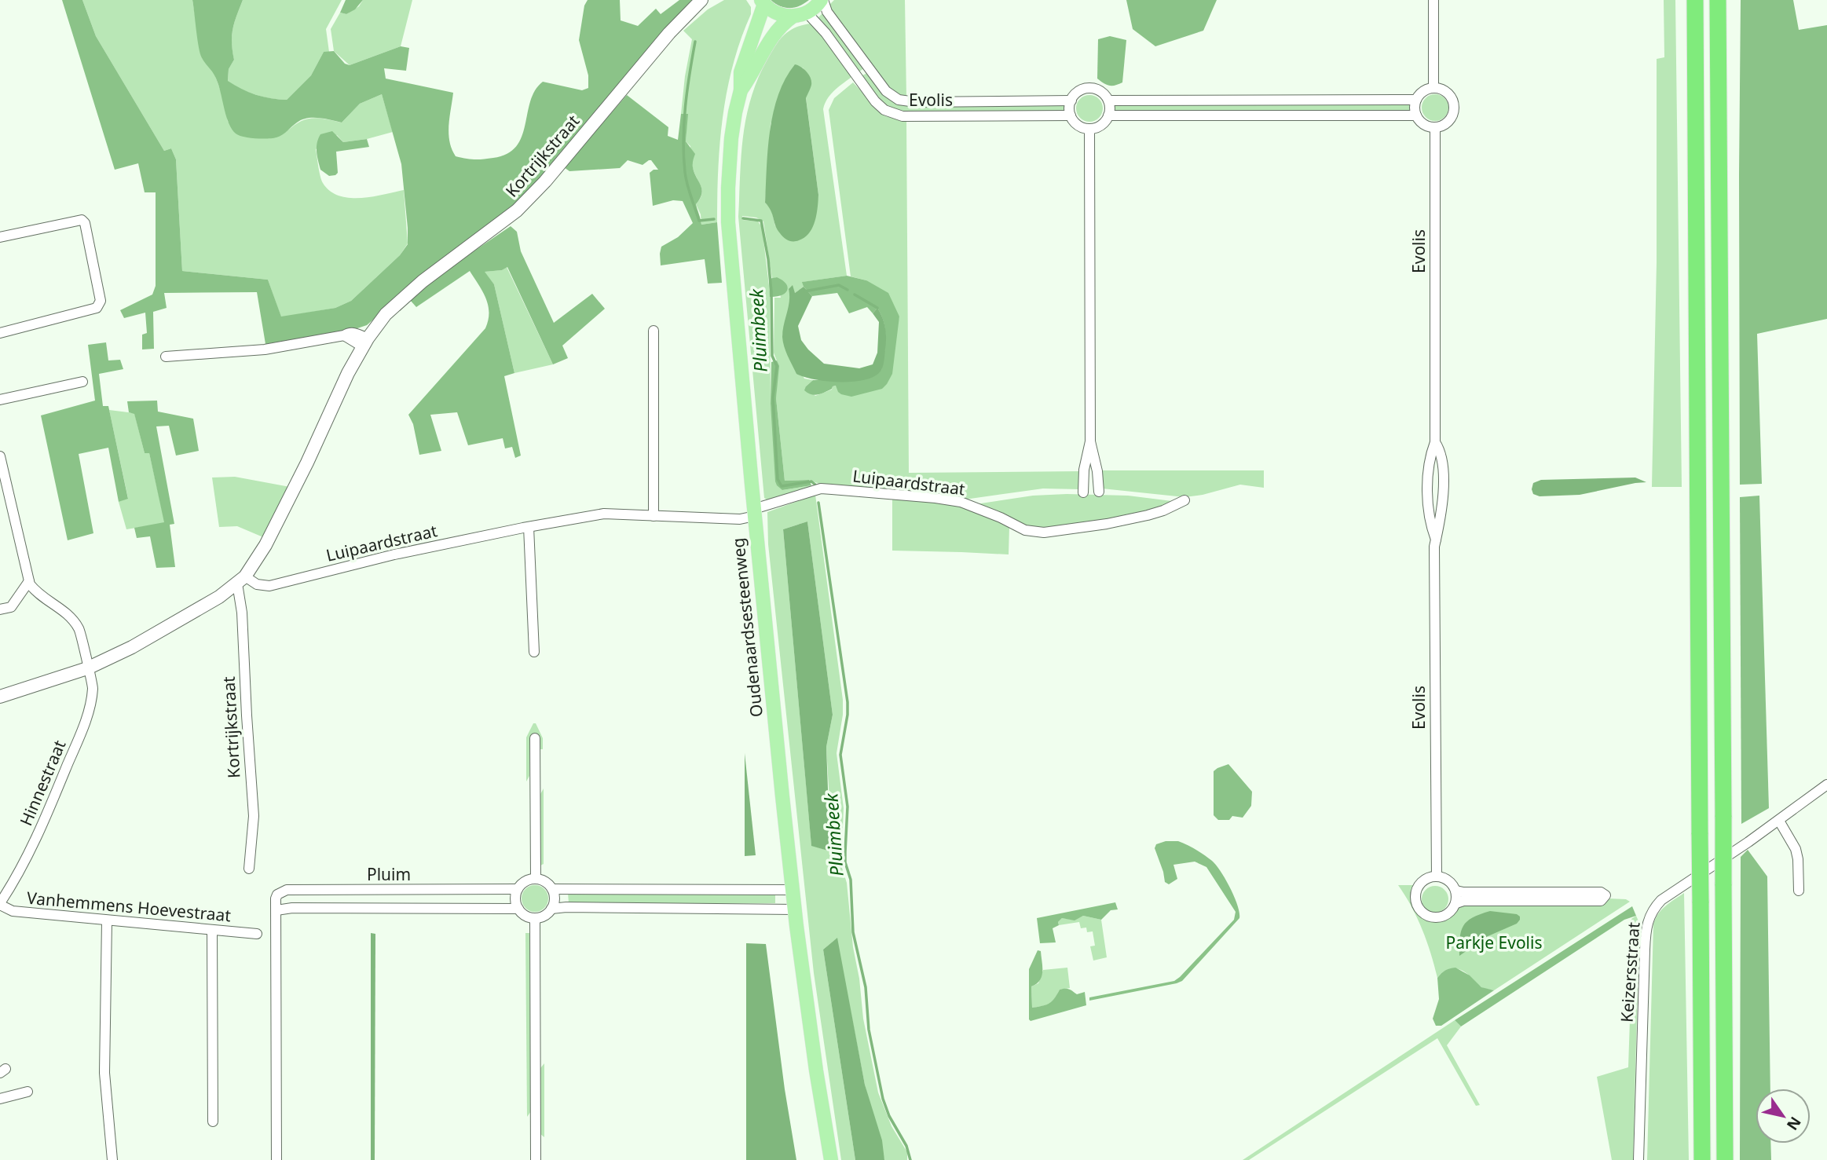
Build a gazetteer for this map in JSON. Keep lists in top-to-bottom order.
{
  "streets": {
    "main road": ["Kortrijkstraat", "Oudenaardsesteenweg"],
    "street": [
      "Evolis",
      "Luipaardstraat",
      "Hinnestraat",
      "Pluim",
      "Vanhemmens Hoevestraat",
      "Keizersstraat"
    ]
  },
  "crossings": [
    ["Kortrijkstraat", "Luipaardstraat"],
    ["Kortrijkstraat", "Hinnestraat"],
    ["Luipaardstraat", "Oudenaardsesteenweg"],
    ["Hinnestraat", "Vanhemmens Hoevestraat"]
  ],
  "water": ["Pluimbeek"],
  "parks": ["Parkje Evolis"],
  "north": "bottom right"
}
